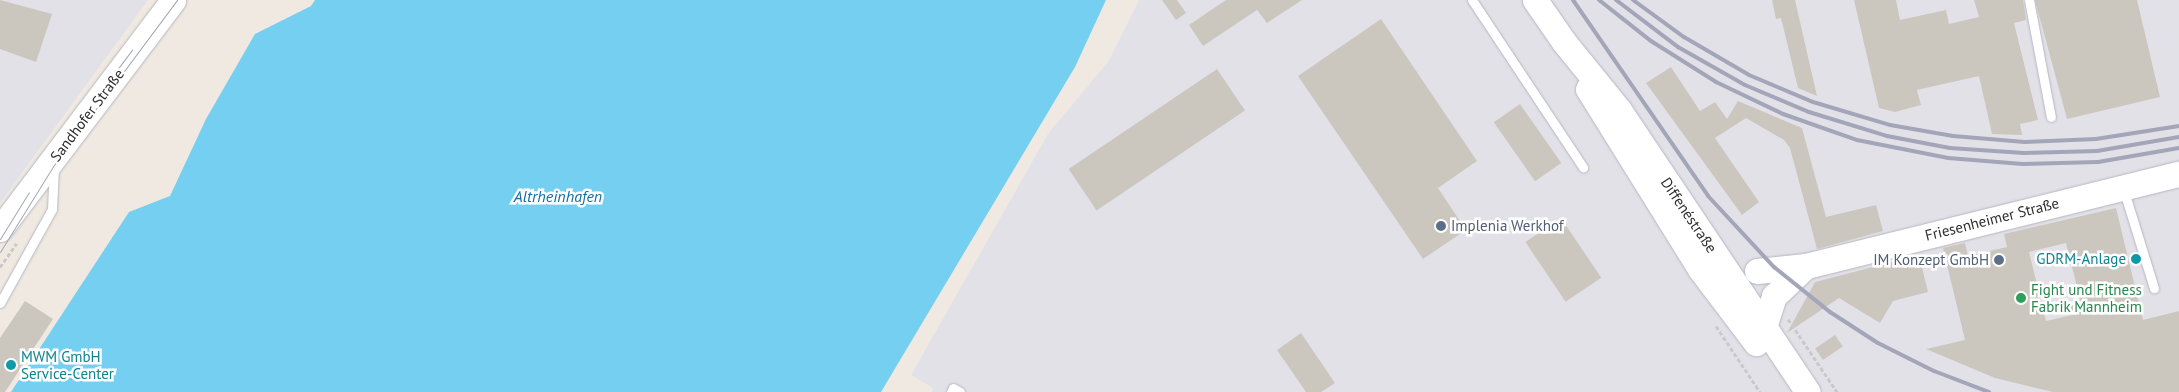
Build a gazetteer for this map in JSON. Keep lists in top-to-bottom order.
{
  "streets": {
    "main road": ["Sandhofer Straße", "Diffenéstraße", "Friesenheimer Straße"]
  },
  "water": ["Altrheinhafen"],
  "places": [
    "Implenia Werkhof",
    "GDRM-Anlage",
    "IM Konzept GmbH",
    "Fight und Fitness Fabrik Mannheim",
    "MWM GmbH Service-Center"
  ]
}
